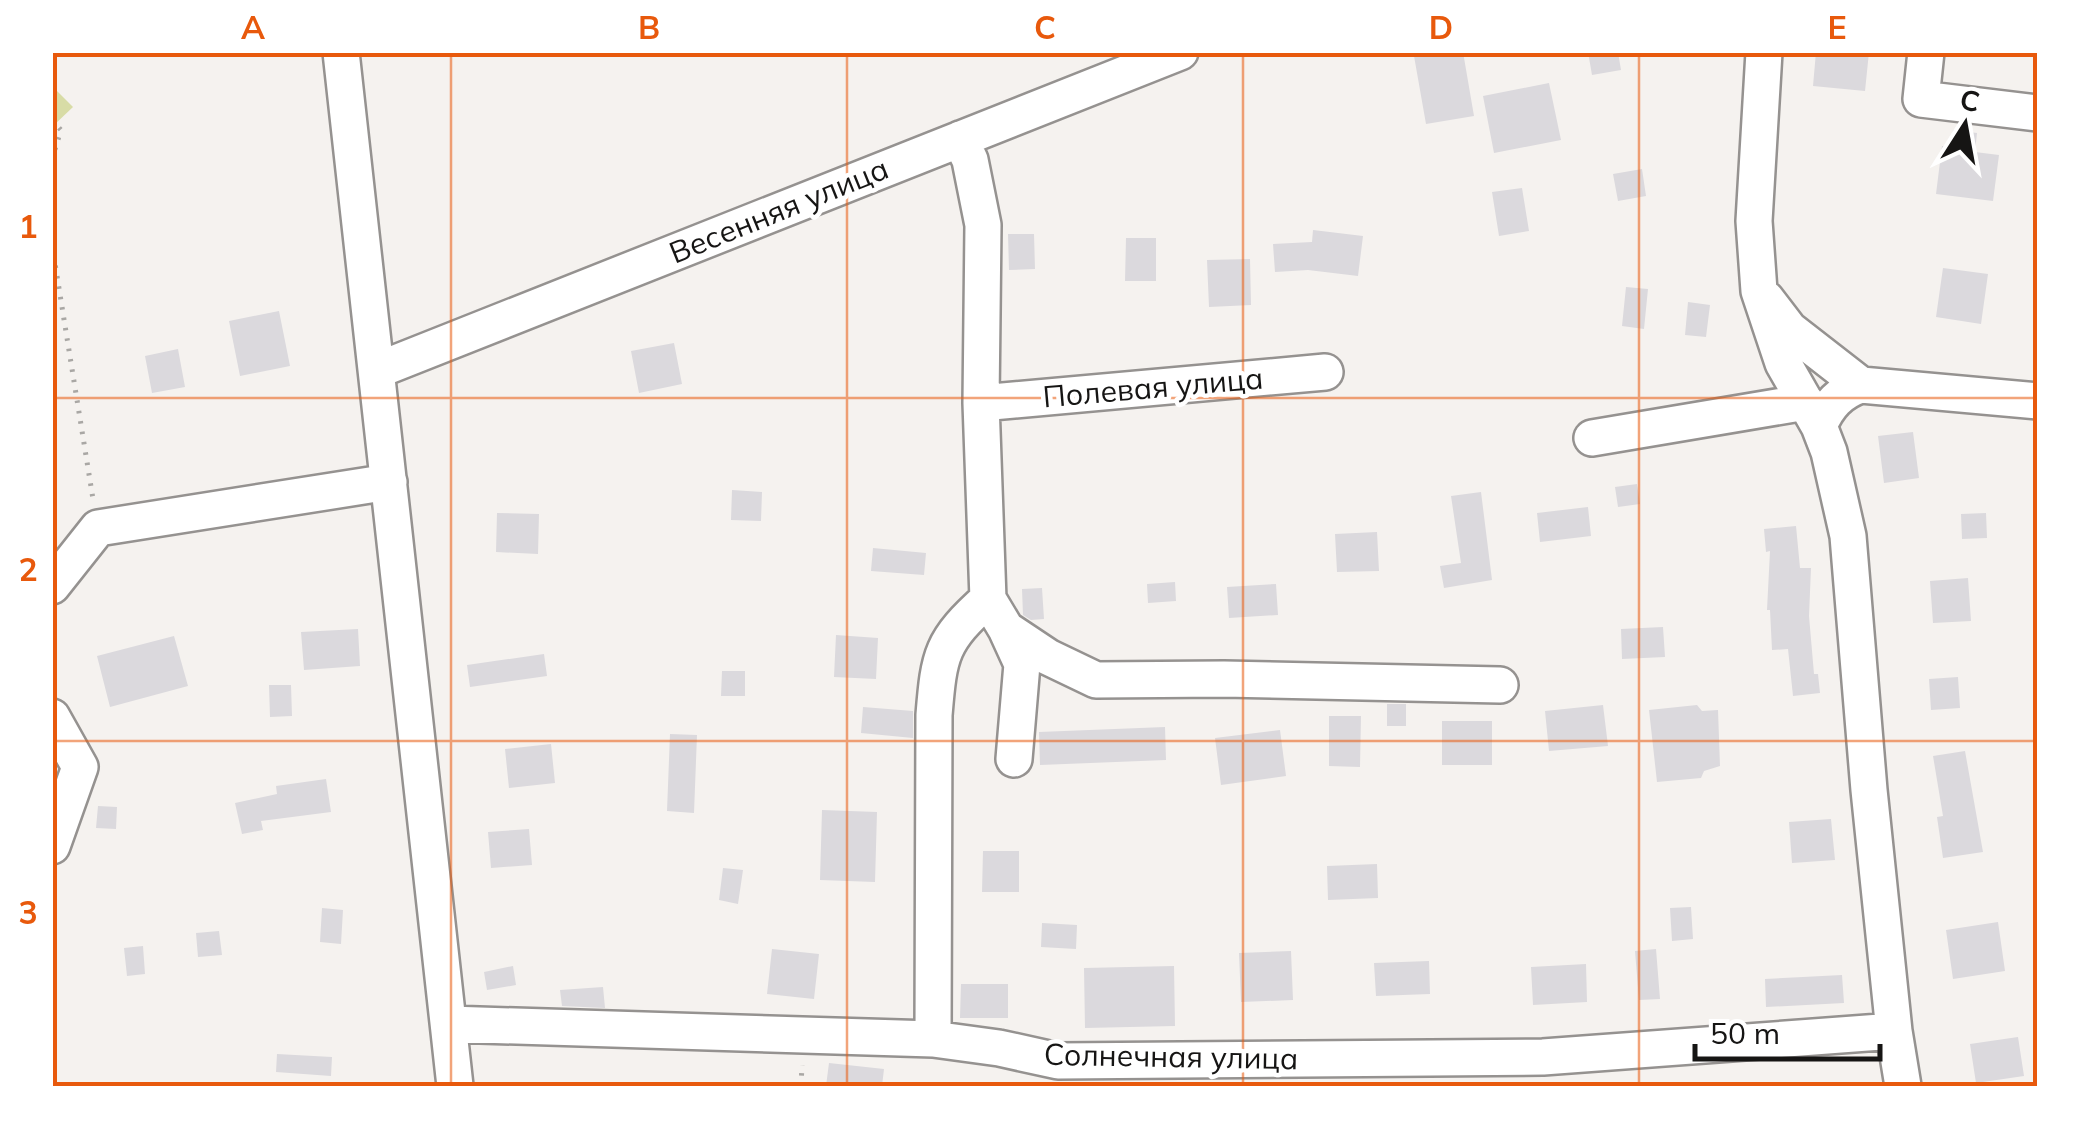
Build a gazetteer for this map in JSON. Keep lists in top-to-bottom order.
{
  "streets": {
    "street": ["Весенняя улица", "Полевая улица", "Солнечная улица"]
  },
  "scale_bar": "50 m",
  "north": "top",
  "grid": {
    "columns": [
      "A",
      "B",
      "C",
      "D",
      "E"
    ],
    "rows": ["1", "2", "3"]
  }
}
